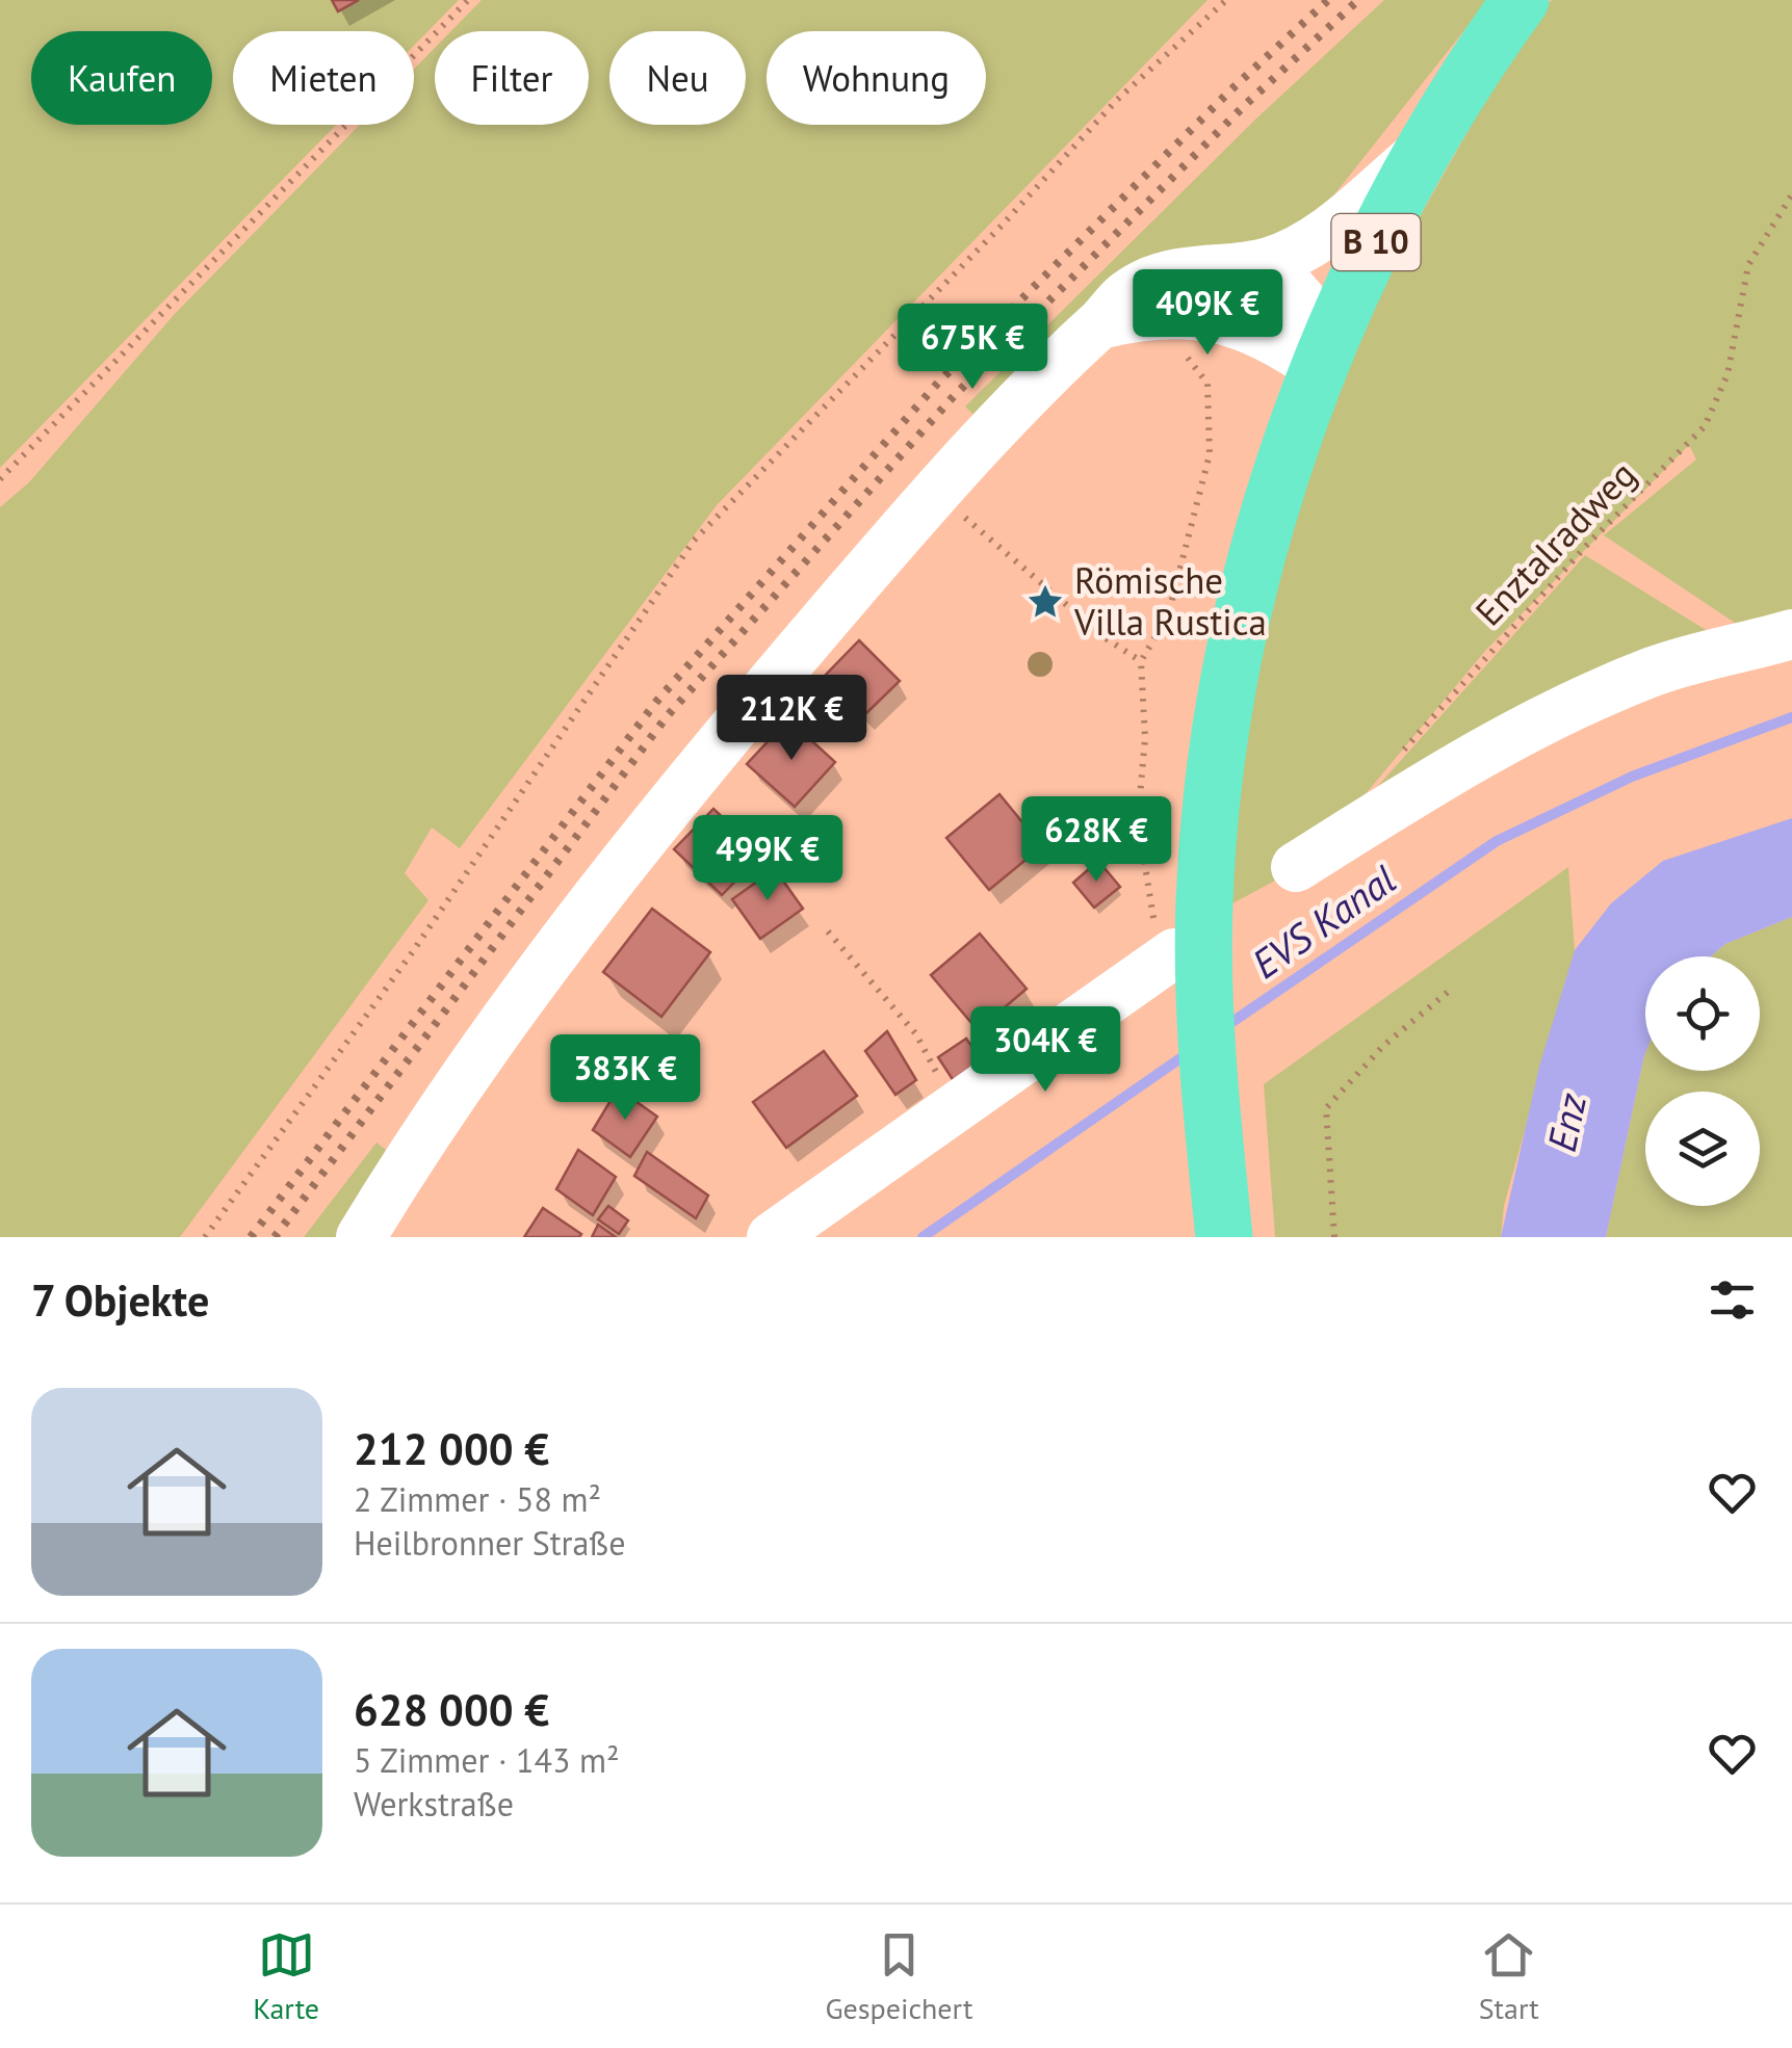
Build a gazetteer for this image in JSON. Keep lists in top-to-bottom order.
{
  "streets": {
    "main road": ["B 10"],
    "path": ["Enztalradweg"]
  },
  "water": ["EVS Kanal", "Enz"],
  "places": {
    "place": ["Römische Villa Rustica"]
  },
  "page": {
    "chip": [
      "Kaufen",
      "Mieten",
      "Filter",
      "Neu",
      "Wohnung"
    ],
    "price": [
      "409K €",
      "675K €",
      "212K €",
      "628K €",
      "499K €",
      "304K €",
      "383K €"
    ],
    "heading": "7 Objekte",
    "list": [
      {
        "name": "212 000 €",
        "note": "2 Zimmer · 58 m² · Heilbronner Straße"
      },
      {
        "name": "628 000 €",
        "note": "5 Zimmer · 143 m² · Werkstraße"
      }
    ],
    "tabs": ["Karte", "Gespeichert", "Start"]
  }
}
